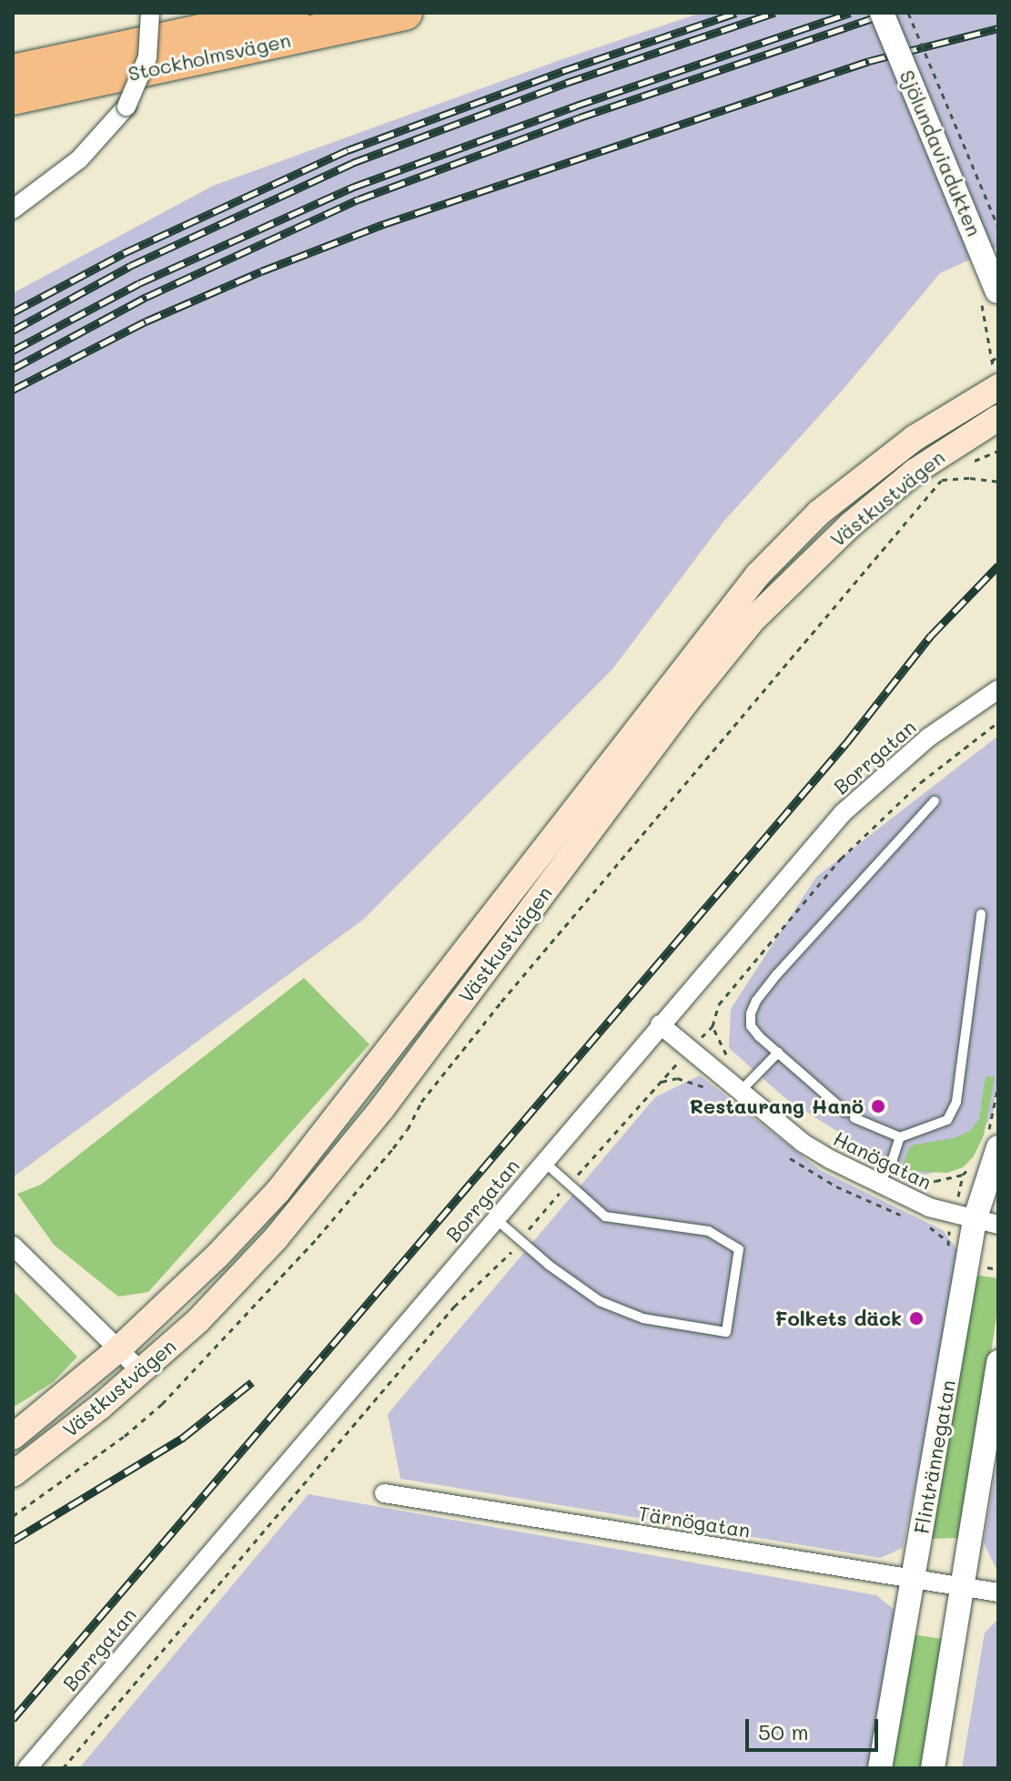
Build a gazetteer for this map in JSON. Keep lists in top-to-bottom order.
{
  "streets": {
    "highway": ["Stockholmsvägen"],
    "main road": ["Västkustvägen"],
    "street": [
      "Sjölundaviadukten",
      "Borrgatan",
      "Hanögatan",
      "Flintrännegatan",
      "Tärnögatan"
    ]
  },
  "crossings": [
    ["Borrgatan", "Hanögatan"],
    ["Hanögatan", "Flintrännegatan"],
    ["Flintrännegatan", "Tärnögatan"]
  ],
  "places": ["Restaurang Hanö", "Folkets däck"],
  "scale_bar": "50 m"
}
